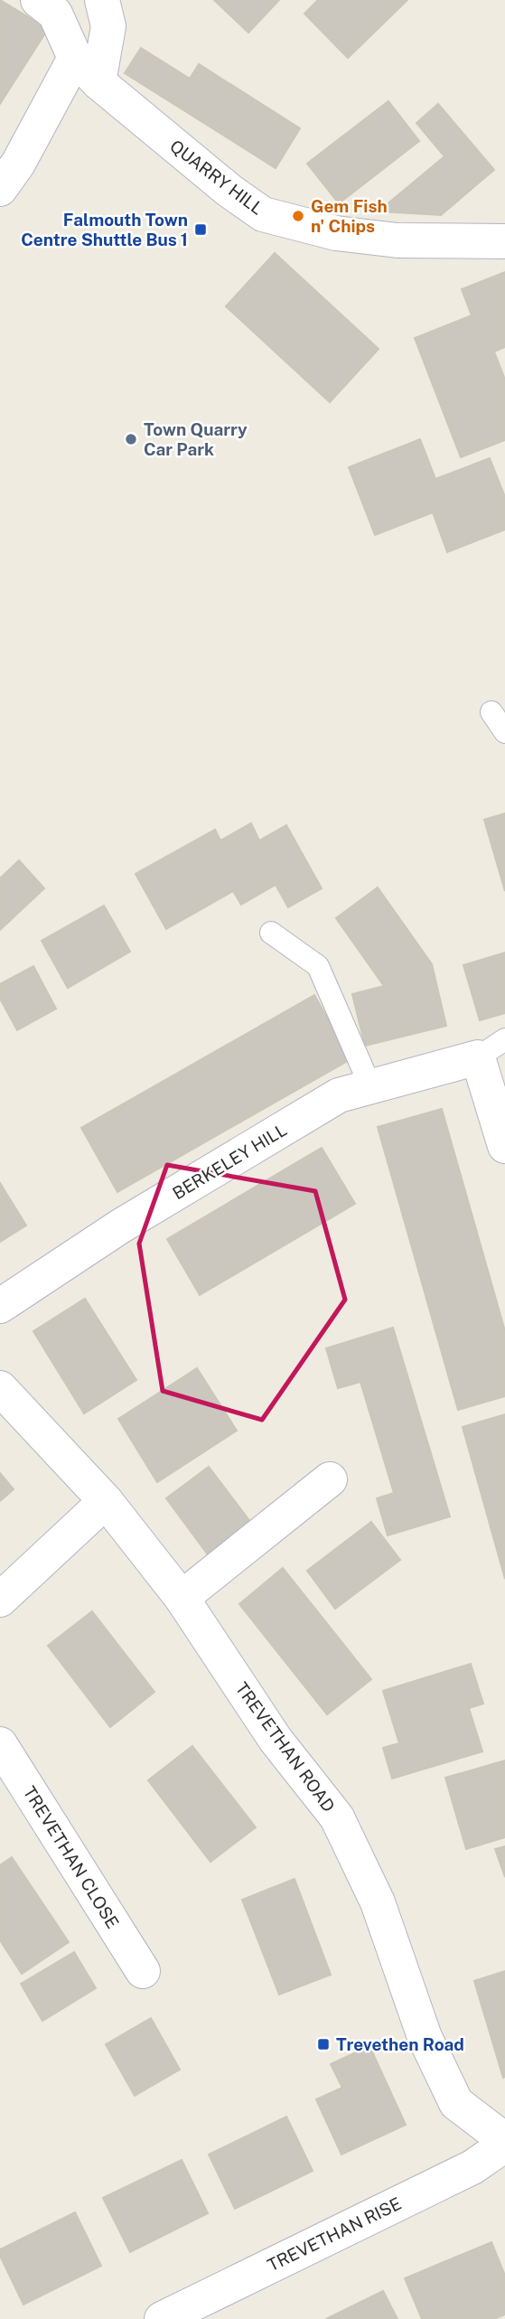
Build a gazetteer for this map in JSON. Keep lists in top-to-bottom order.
{
  "streets": {
    "street": [
      "QUARRY HILL",
      "BERKELEY HILL",
      "TREVETHAN ROAD",
      "TREVETHAN CLOSE",
      "TREVETHAN RISE"
    ]
  },
  "crossings": [
    ["TREVETHAN ROAD", "TREVETHAN RISE"]
  ],
  "places": {
    "other": ["Gem Fish n' Chips", "Town Quarry Car Park"],
    "transit": ["Falmouth Town Centre Shuttle Bus 1", "Trevethen Road"]
  }
}
